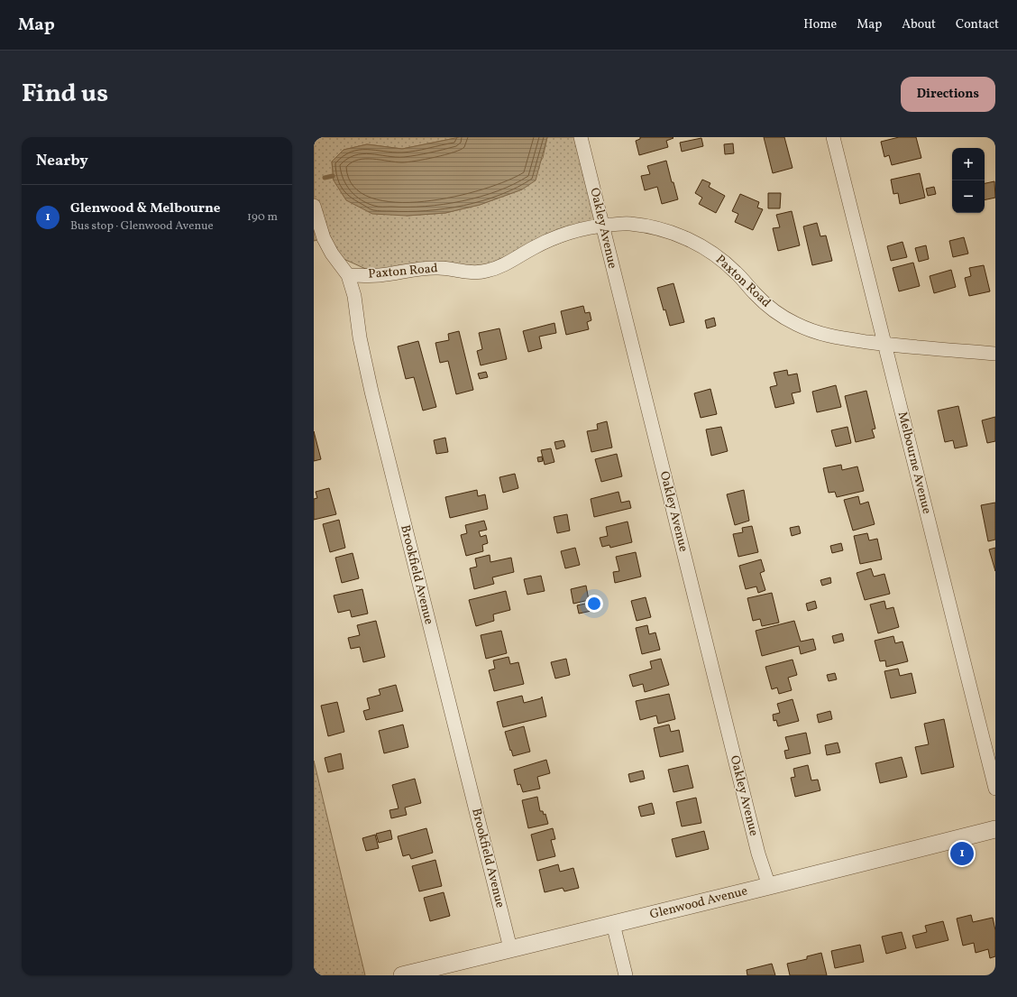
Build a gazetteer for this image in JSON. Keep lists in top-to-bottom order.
{
  "streets": {
    "street": [
      "Oakley Avenue",
      "Paxton Road",
      "Melbourne Avenue",
      "Brookfield Avenue",
      "Glenwood Avenue"
    ]
  },
  "crossings": [
    ["Oakley Avenue", "Paxton Road"],
    ["Oakley Avenue", "Glenwood Avenue"],
    ["Paxton Road", "Melbourne Avenue"],
    ["Paxton Road", "Brookfield Avenue"],
    ["Brookfield Avenue", "Glenwood Avenue"]
  ],
  "page": {
    "header": "Map",
    "nav": [
      "Home",
      "Map",
      "About",
      "Contact"
    ],
    "title": "Find us",
    "buttons": "Directions",
    "heading": "Nearby",
    "map_buttons": ["+", "−"],
    "list": [
      {
        "mark": "1",
        "name": "Glenwood & Melbourne",
        "note": "Bus stop · Glenwood Avenue",
        "value": "190 m"
      }
    ],
    "pins": "1"
  }
}
